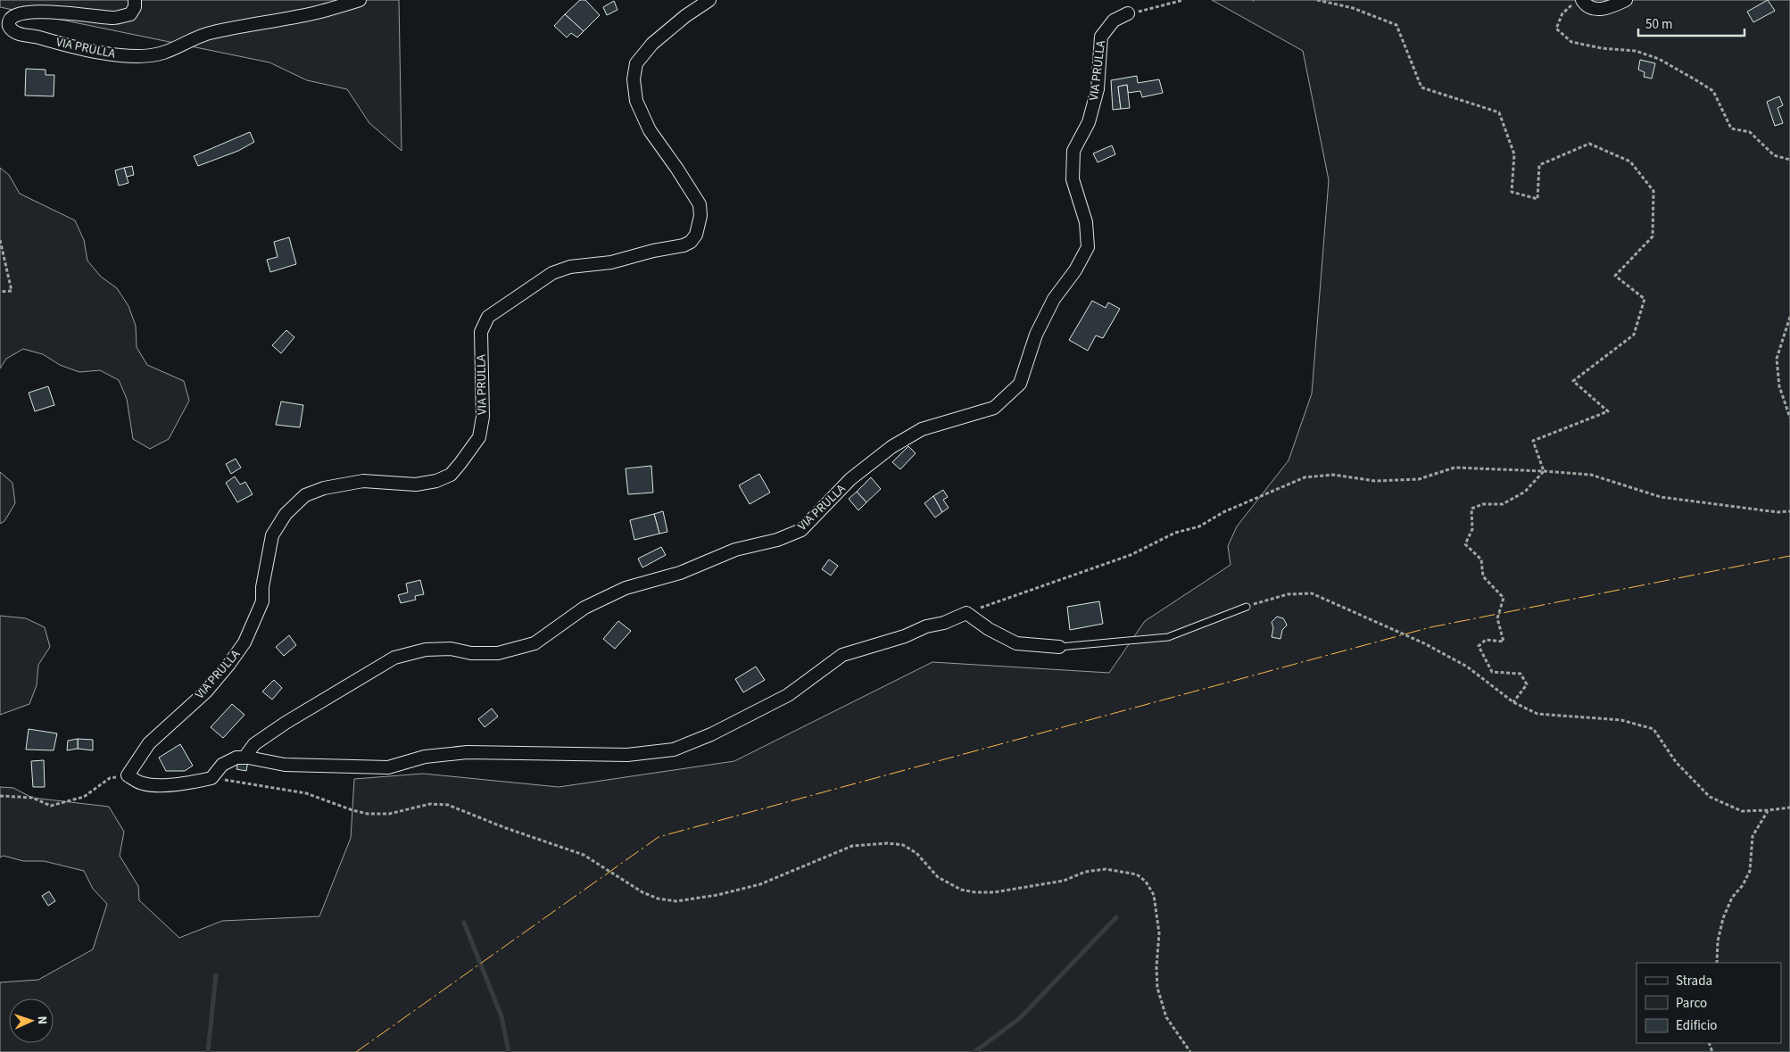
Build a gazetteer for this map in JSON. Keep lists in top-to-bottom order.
{
  "streets": {
    "street": ["VIA PRULLA"]
  },
  "legend": ["Strada", "Parco", "Edificio"],
  "scale_bar": "50 m",
  "north": "right"
}
